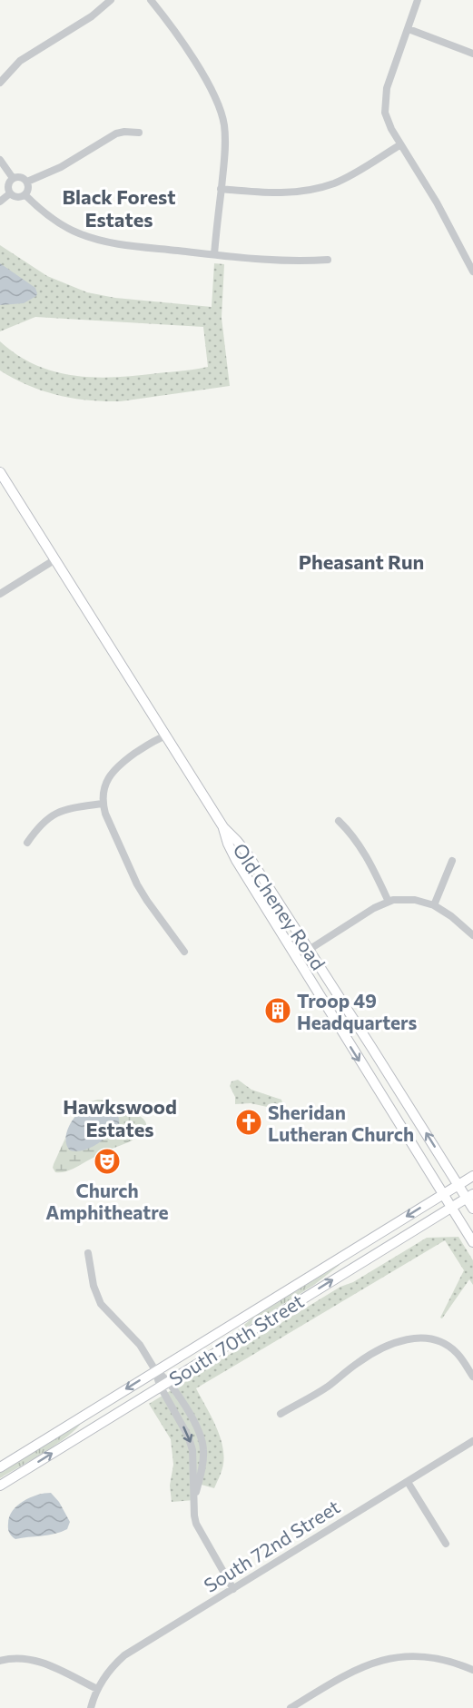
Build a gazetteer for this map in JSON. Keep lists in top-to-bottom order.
{
  "streets": {
    "main road": ["Old Cheney Road", "South 70th Street"],
    "street": ["South 72nd Street"]
  },
  "crossings": [
    ["Old Cheney Road", "South 70th Street"]
  ],
  "districts": ["Black Forest Estates", "Pheasant Run", "Hawkswood Estates"],
  "places": {
    "building": ["Troop 49 Headquarters"],
    "church": ["Sheridan Lutheran Church"],
    "theatre": ["Church Amphitheatre"]
  }
}
